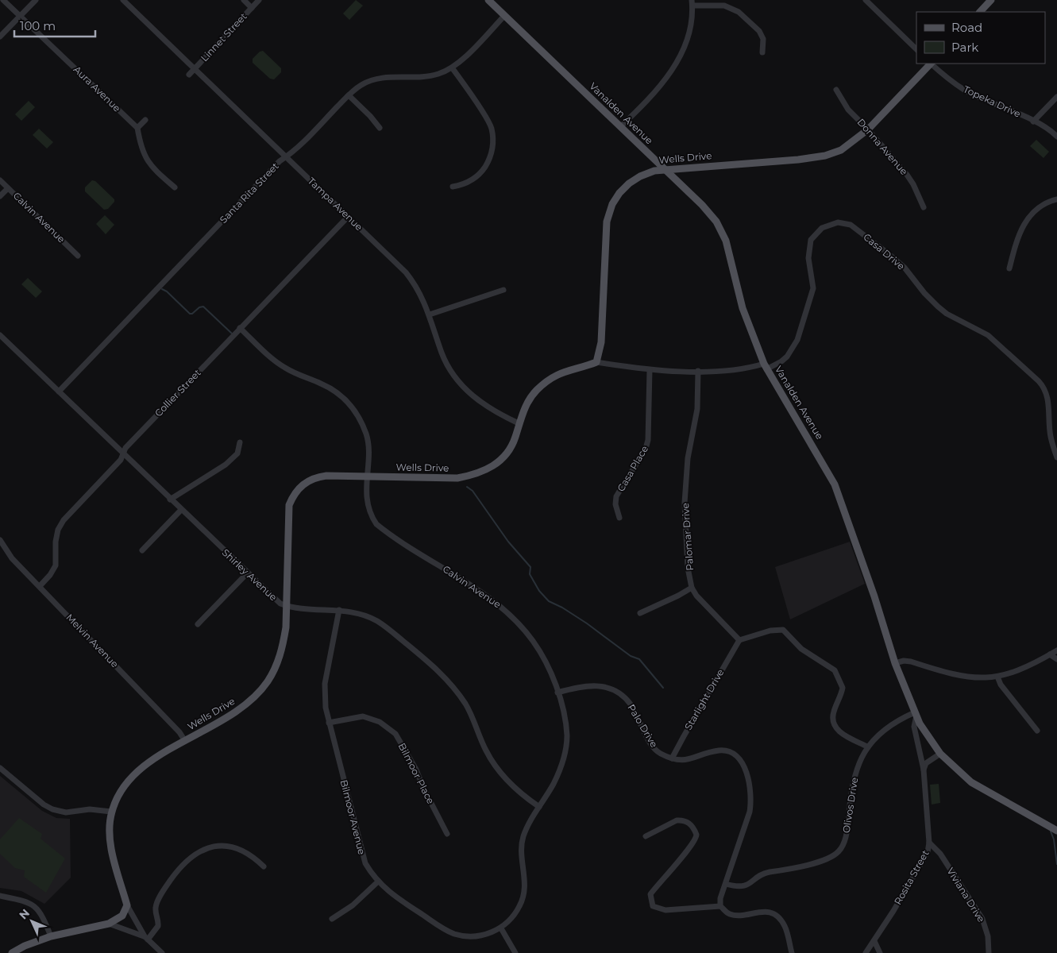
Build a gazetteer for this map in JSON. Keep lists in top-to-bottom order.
{
  "streets": {
    "main road": ["Vanalden Avenue", "Wells Drive"],
    "street": [
      "Linnet Street",
      "Aura Avenue",
      "Topeka Drive",
      "Donna Avenue",
      "Santa Rita Street",
      "Tampa Avenue",
      "Calvin Avenue",
      "Casa Drive",
      "Collier Street",
      "Casa Place",
      "Palomar Drive",
      "Shirley Avenue",
      "Melvin Avenue",
      "Starlight Drive",
      "Palo Drive",
      "Bilmoor Place",
      "Olivos Drive",
      "Bilmoor Avenue",
      "Rosita Street",
      "Viviana Drive"
    ]
  },
  "crossings": [
    ["Linnet Street", "Tampa Avenue"],
    ["Vanalden Avenue", "Wells Drive"],
    ["Vanalden Avenue", "Santa Rita Street"],
    ["Vanalden Avenue", "Casa Drive"],
    ["Vanalden Avenue", "Olivos Drive"],
    ["Vanalden Avenue", "Rosita Street"],
    ["Donna Avenue", "Wells Drive"],
    ["Wells Drive", "Tampa Avenue"],
    ["Wells Drive", "Calvin Avenue"],
    ["Wells Drive", "Casa Drive"],
    ["Wells Drive", "Shirley Avenue"],
    ["Wells Drive", "Melvin Avenue"],
    ["Santa Rita Street", "Tampa Avenue"],
    ["Santa Rita Street", "Shirley Avenue"],
    ["Tampa Avenue", "Collier Street"],
    ["Calvin Avenue", "Collier Street"],
    ["Calvin Avenue", "Shirley Avenue"],
    ["Calvin Avenue", "Palo Drive"],
    ["Calvin Avenue", "Bilmoor Avenue"],
    ["Casa Drive", "Casa Place"],
    ["Casa Drive", "Palomar Drive"],
    ["Collier Street", "Shirley Avenue"],
    ["Collier Street", "Melvin Avenue"],
    ["Palomar Drive", "Starlight Drive"],
    ["Shirley Avenue", "Bilmoor Avenue"],
    ["Starlight Drive", "Palo Drive"],
    ["Palo Drive", "Olivos Drive"],
    ["Bilmoor Place", "Bilmoor Avenue"],
    ["Olivos Drive", "Rosita Street"],
    ["Rosita Street", "Viviana Drive"]
  ],
  "legend": ["Road", "Park"],
  "scale_bar": "100 m",
  "north": "top left"
}
